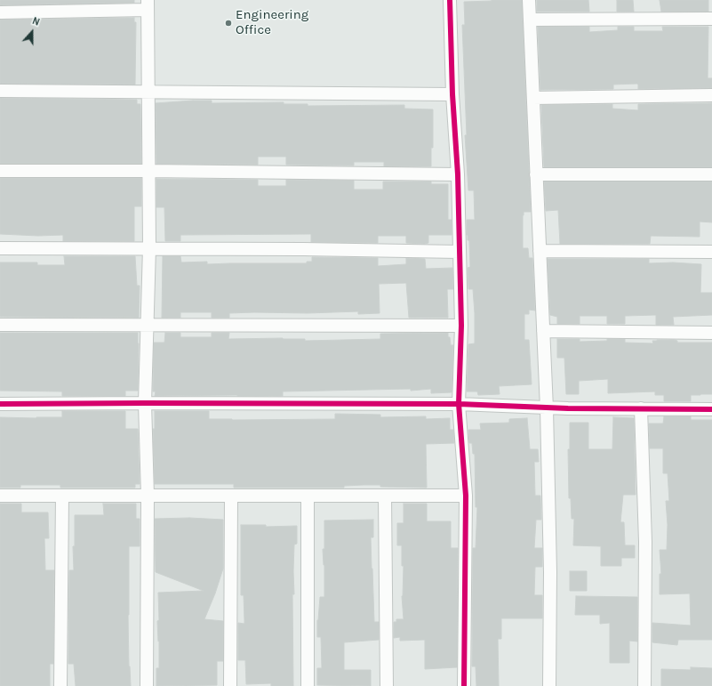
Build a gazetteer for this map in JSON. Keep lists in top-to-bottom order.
{
  "places": ["Engineering Office"],
  "north": "top"
}
